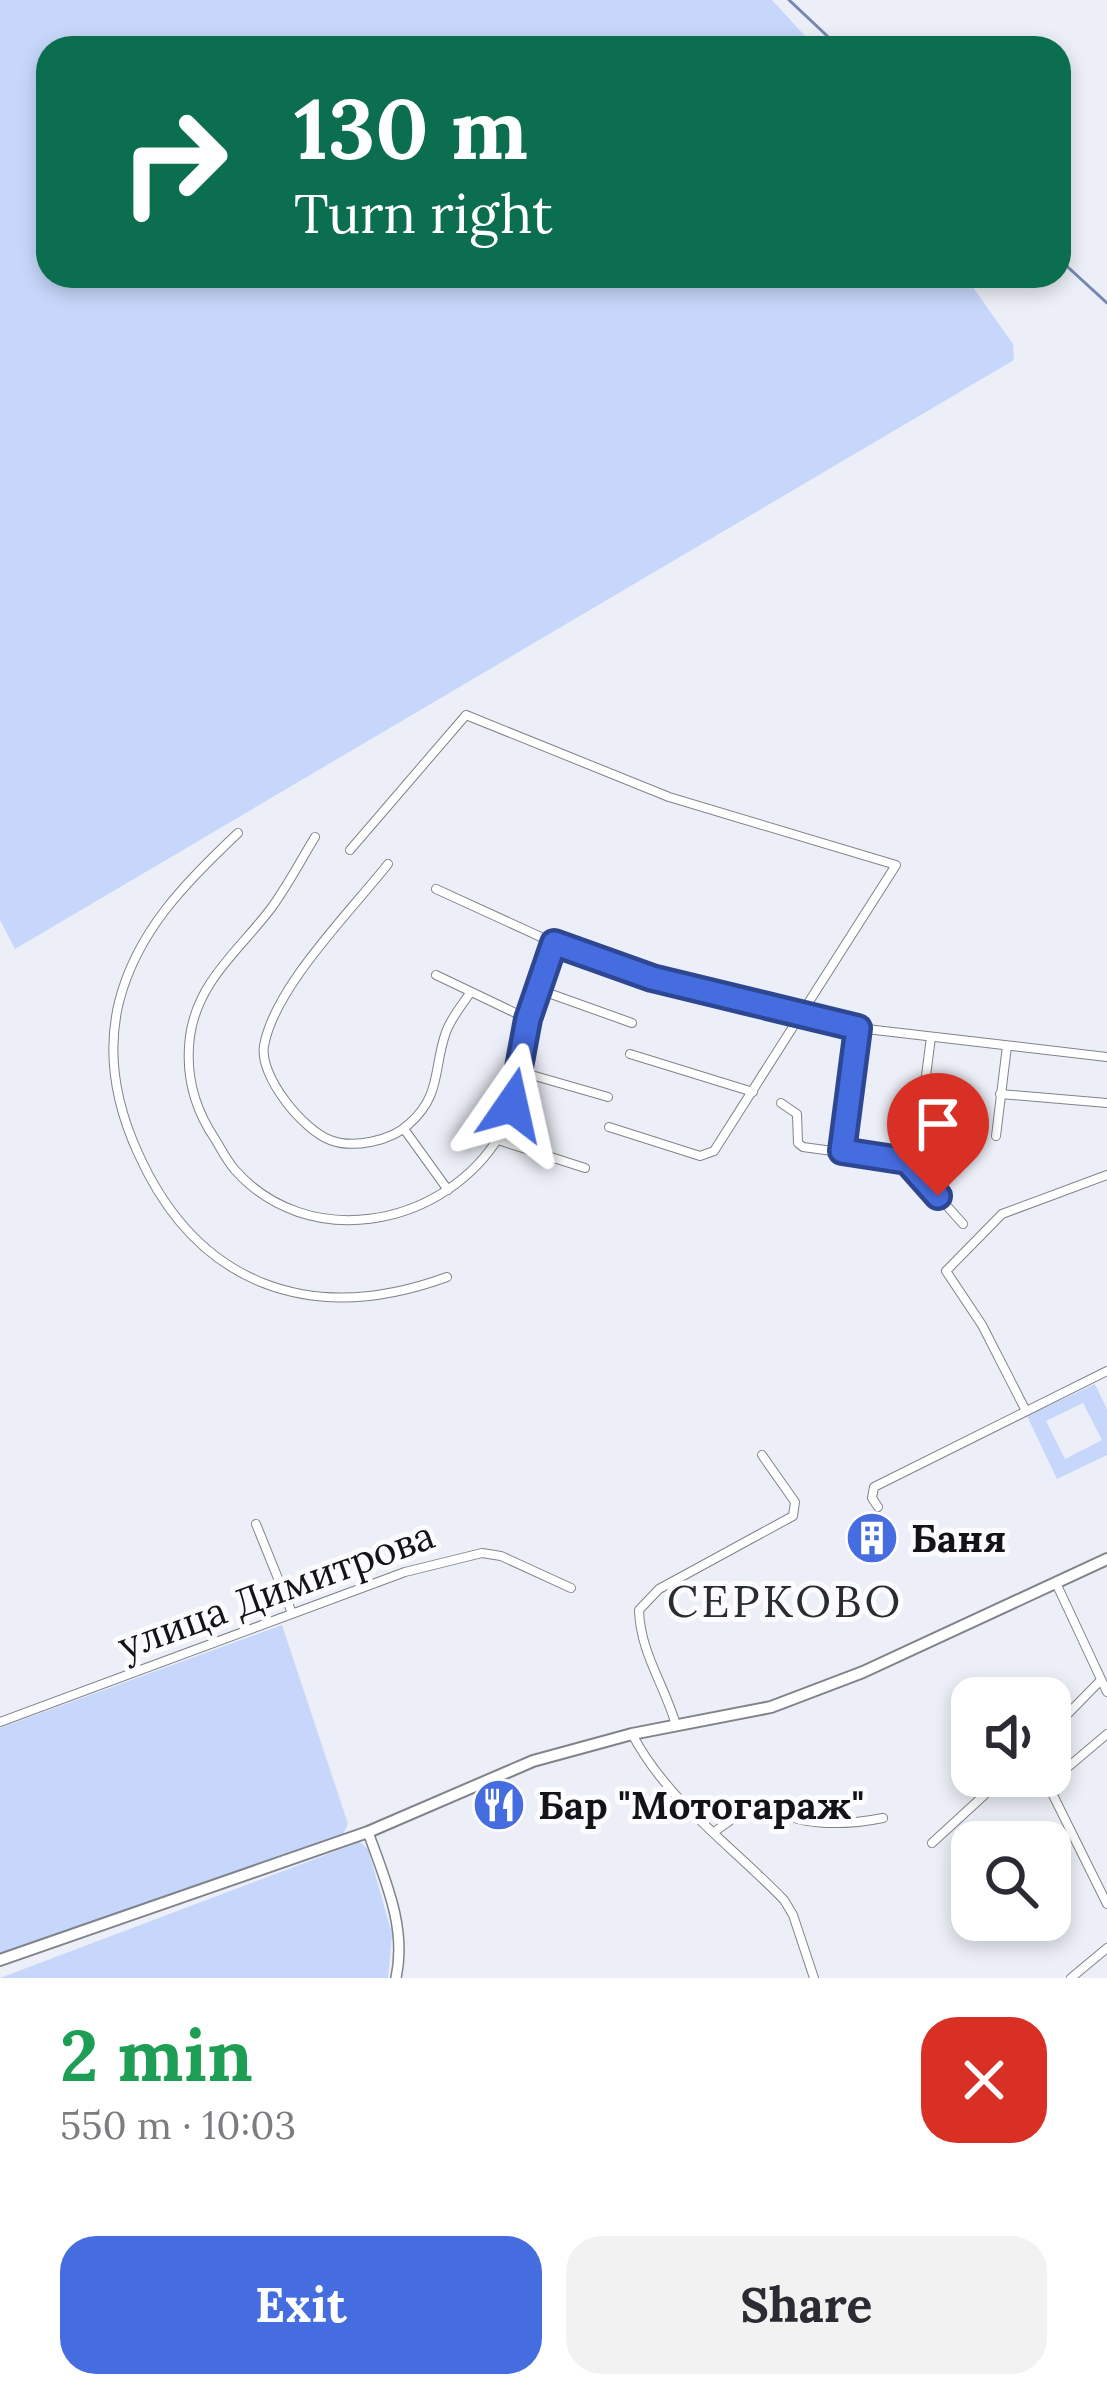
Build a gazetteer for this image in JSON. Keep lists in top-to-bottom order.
{
  "streets": {
    "street": ["улица Димитрова"]
  },
  "districts": ["СЕРКОВО"],
  "places": {
    "building": ["Баня"],
    "restaurant": ["Бар \"Мотогараж\""]
  },
  "page": {
    "turn": ["130 m", "Turn right"],
    "heading": ["2 min", "550 m · 10:03"],
    "buttons": ["Exit", "Share"]
  }
}
